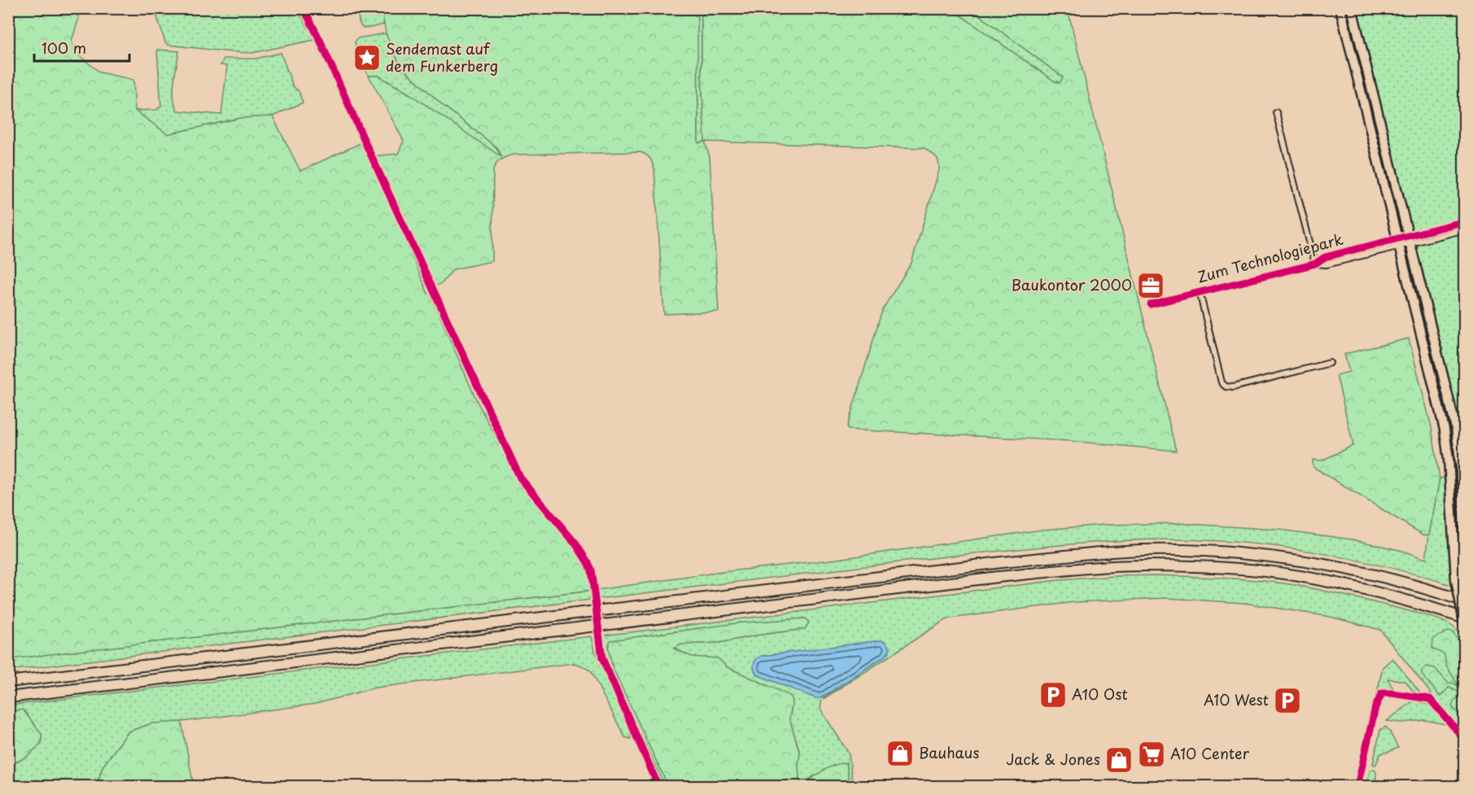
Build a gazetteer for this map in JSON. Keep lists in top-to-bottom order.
{
  "streets": {
    "street": ["Zum Technologiepark"]
  },
  "places": {
    "place": ["Sendemast auf dem Funkerberg"],
    "office": ["Baukontor 2000"],
    "parking": ["A10 Ost", "A10 West"],
    "shop": ["Bauhaus", "Jack & Jones"],
    "supermarket": ["A10 Center"]
  },
  "scale_bar": "100 m"
}
